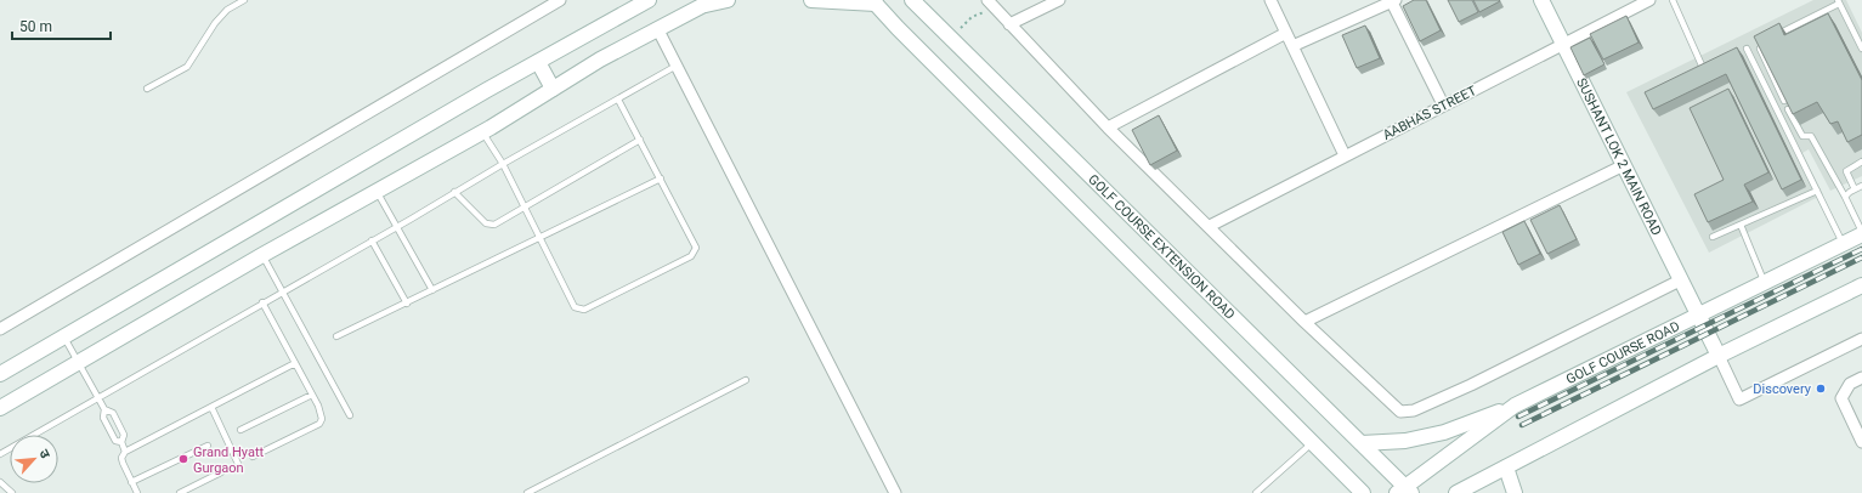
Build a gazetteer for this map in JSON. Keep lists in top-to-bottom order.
{
  "streets": {
    "main road": ["SUSHANT LOK 2 MAIN ROAD", "GOLF COURSE EXTENSION ROAD", "GOLF COURSE ROAD"],
    "street": ["AABHAS STREET"]
  },
  "crossings": [
    ["AABHAS STREET", "SUSHANT LOK 2 MAIN ROAD"],
    ["SUSHANT LOK 2 MAIN ROAD", "GOLF COURSE ROAD"],
    ["GOLF COURSE EXTENSION ROAD", "GOLF COURSE ROAD"]
  ],
  "places": ["Discovery", "Grand Hyatt Gurgaon"],
  "scale_bar": "50 m",
  "north": "top right"
}
